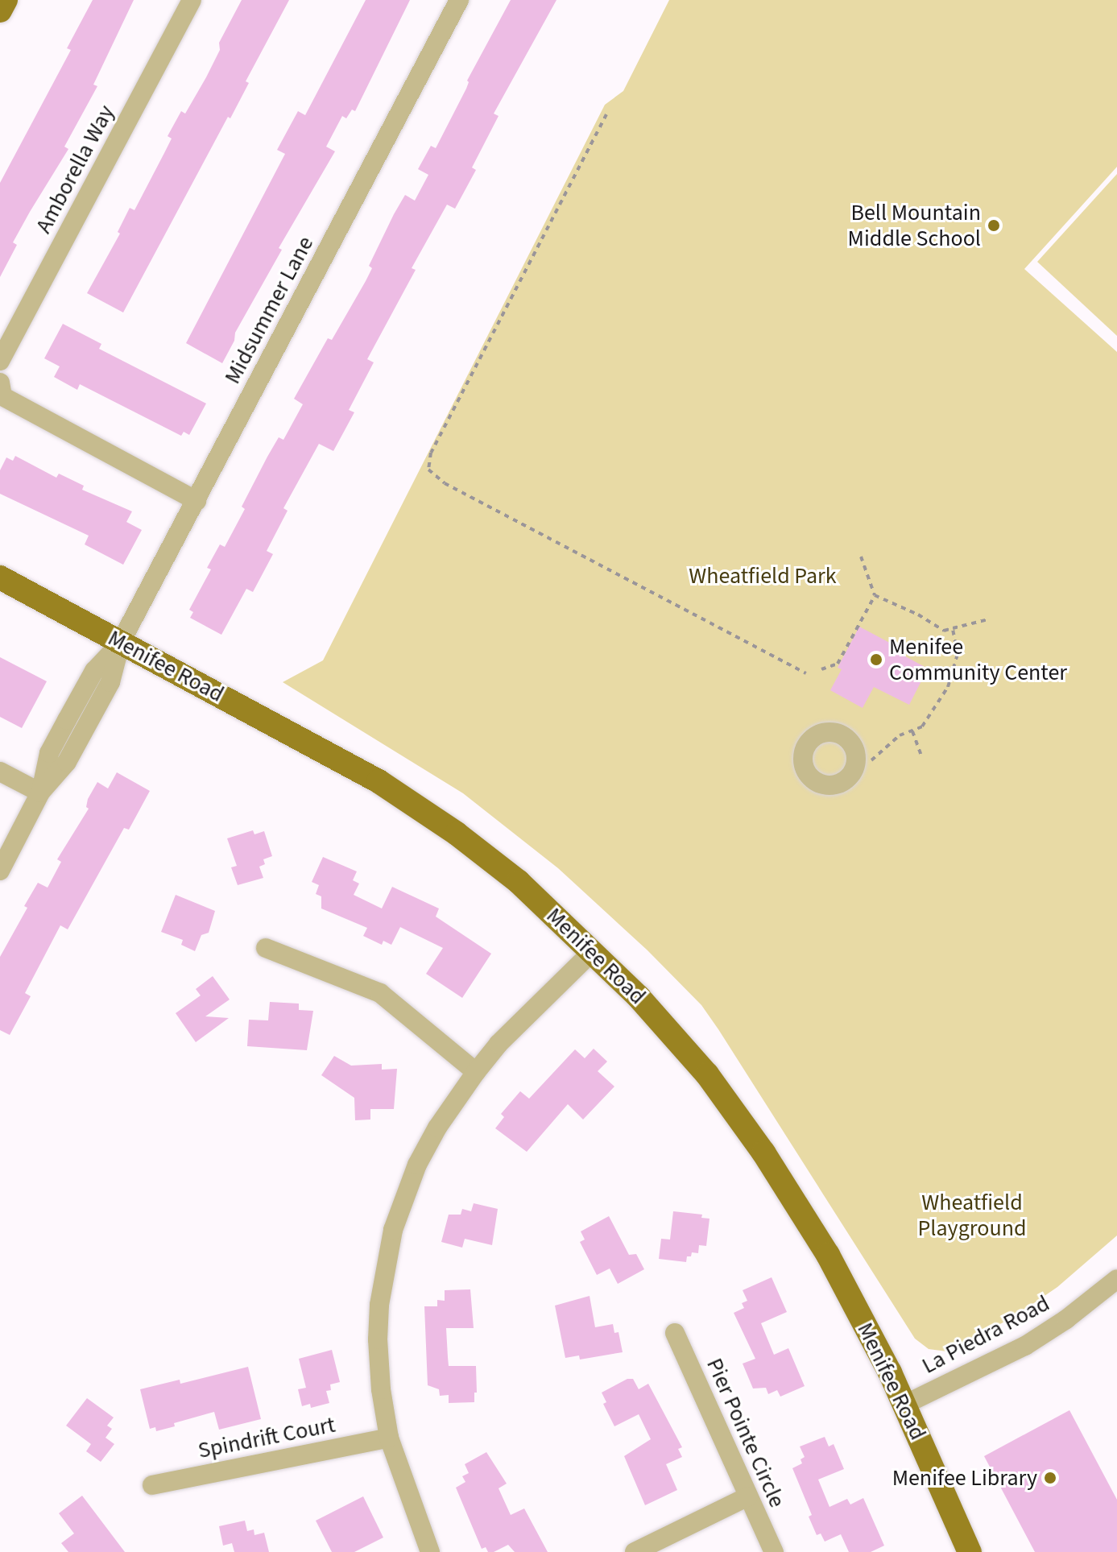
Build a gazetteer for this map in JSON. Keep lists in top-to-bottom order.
{
  "streets": {
    "main road": ["Menifee Road"],
    "street": [
      "Amborella Way",
      "Midsummer Lane",
      "La Piedra Road",
      "Pier Pointe Circle",
      "Spindrift Court"
    ]
  },
  "crossings": [
    ["Midsummer Lane", "Menifee Road"],
    ["Menifee Road", "La Piedra Road"]
  ],
  "parks": ["Wheatfield Park", "Wheatfield Playground"],
  "places": ["Bell Mountain Middle School", "Menifee Community Center", "Menifee Library"]
}
